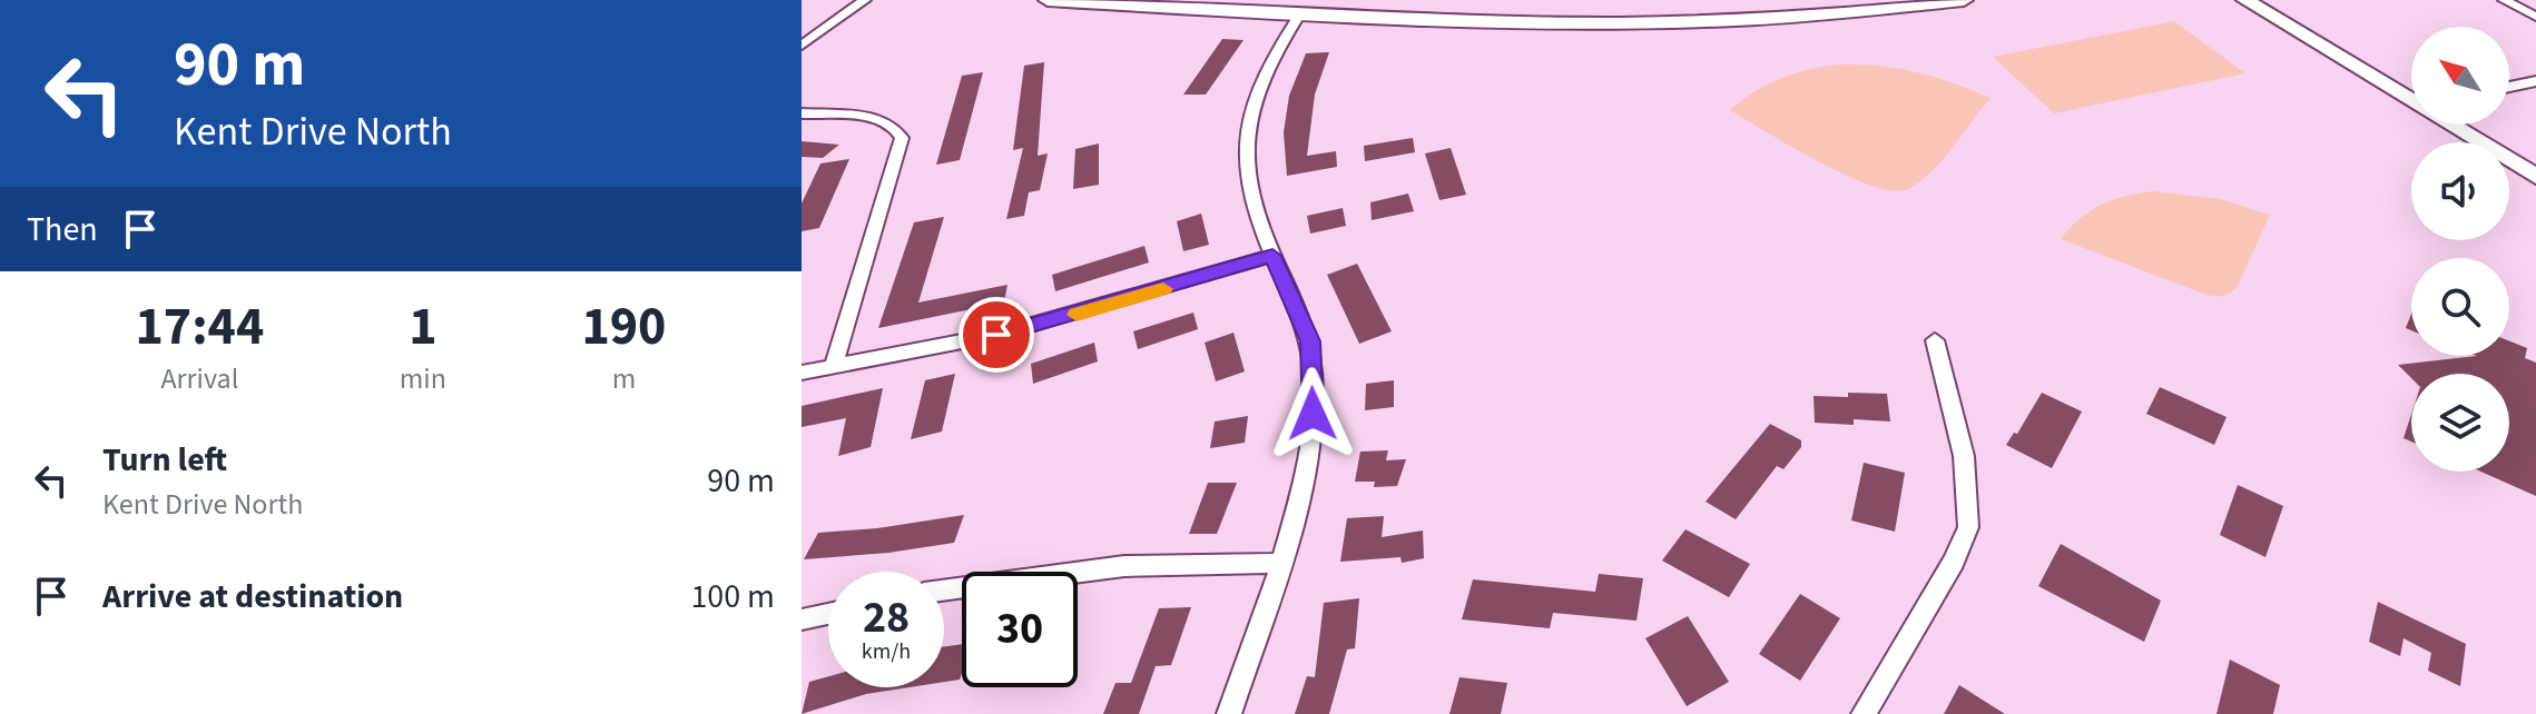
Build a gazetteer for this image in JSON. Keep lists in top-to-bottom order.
{
  "north": "top left",
  "page": {
    "turn": ["90 m", "Kent Drive North"],
    "then": "Then",
    "eta": [
      "17:44",
      "Arrival",
      "1",
      "min",
      "190",
      "m"
    ],
    "list": [
      {
        "name": "Turn left",
        "note": "Kent Drive North",
        "value": "90 m"
      },
      {
        "name": "Arrive at destination",
        "value": "100 m"
      }
    ],
    "speed": "28 km/h",
    "limit": "30"
  }
}
